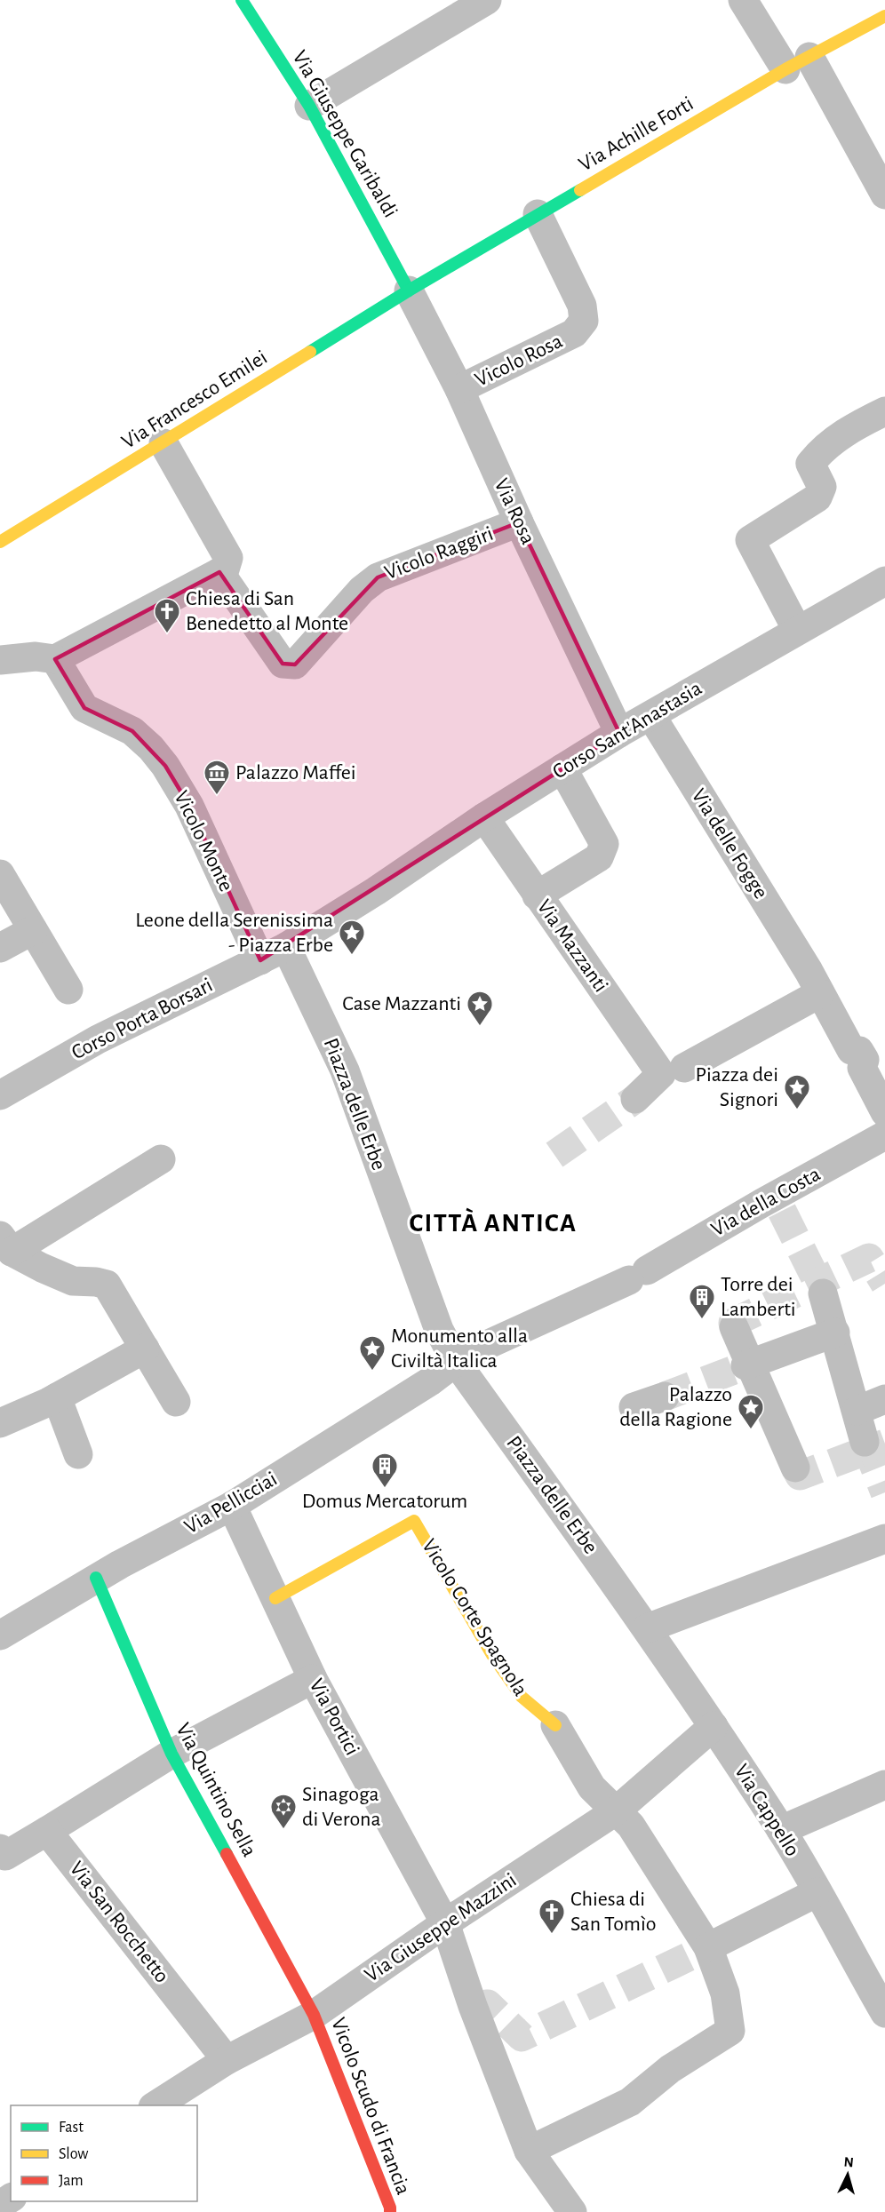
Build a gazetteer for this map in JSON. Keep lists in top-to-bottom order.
{
  "streets": {
    "street": [
      "Via Giuseppe Garibaldi",
      "Via Achille Forti",
      "Vicolo Rosa",
      "Via Francesco Emilei",
      "Via Rosa",
      "Vicolo Raggiri",
      "Corso Sant'Anastasia",
      "Vicolo Monte",
      "Via delle Fogge",
      "Via Mazzanti",
      "Corso Porta Borsari",
      "Piazza delle Erbe",
      "Via della Costa",
      "Via Pellicciai",
      "Vicolo Corte Spagnola",
      "Via Portici",
      "Via Quintino Sella",
      "Via Cappello",
      "Via San Rocchetto",
      "Via Giuseppe Mazzini",
      "Vicolo Scudo di Francia"
    ]
  },
  "crossings": [
    ["Via Giuseppe Garibaldi", "Via Achille Forti"],
    ["Via Giuseppe Garibaldi", "Via Francesco Emilei"],
    ["Via Giuseppe Garibaldi", "Via Rosa"],
    ["Via Achille Forti", "Vicolo Rosa"],
    ["Via Achille Forti", "Via Francesco Emilei"],
    ["Via Achille Forti", "Via Rosa"],
    ["Vicolo Rosa", "Via Rosa"],
    ["Via Francesco Emilei", "Via Rosa"],
    ["Via Rosa", "Vicolo Raggiri"],
    ["Via Rosa", "Corso Sant'Anastasia"],
    ["Corso Sant'Anastasia", "Via delle Fogge"],
    ["Corso Sant'Anastasia", "Via Mazzanti"],
    ["Corso Sant'Anastasia", "Corso Porta Borsari"],
    ["Corso Sant'Anastasia", "Piazza delle Erbe"],
    ["Vicolo Monte", "Corso Porta Borsari"],
    ["Corso Porta Borsari", "Piazza delle Erbe"],
    ["Piazza delle Erbe", "Via della Costa"],
    ["Piazza delle Erbe", "Via Pellicciai"],
    ["Piazza delle Erbe", "Via Cappello"],
    ["Via della Costa", "Via Pellicciai"],
    ["Via Pellicciai", "Via Portici"],
    ["Via Pellicciai", "Via Quintino Sella"],
    ["Vicolo Corte Spagnola", "Via Portici"],
    ["Vicolo Corte Spagnola", "Via Giuseppe Mazzini"],
    ["Via Portici", "Via Giuseppe Mazzini"],
    ["Via Quintino Sella", "Via Giuseppe Mazzini"],
    ["Via Quintino Sella", "Vicolo Scudo di Francia"],
    ["Via Cappello", "Via Giuseppe Mazzini"],
    ["Via San Rocchetto", "Via Giuseppe Mazzini"],
    ["Via Giuseppe Mazzini", "Vicolo Scudo di Francia"]
  ],
  "districts": ["CITTÀ ANTICA"],
  "places": {
    "church": ["Chiesa di San Benedetto al Monte", "Chiesa di San Tomìo"],
    "museum": ["Palazzo Maffei"],
    "place": [
      "Leone della Serenissima - Piazza Erbe",
      "Case Mazzanti",
      "Piazza dei Signori",
      "Monumento alla Civiltà Italica",
      "Palazzo della Ragione"
    ],
    "building": ["Torre dei Lamberti", "Domus Mercatorum"],
    "synagogue": ["Sinagoga di Verona"]
  },
  "legend": ["Fast", "Slow", "Jam"],
  "north": "top"
}
